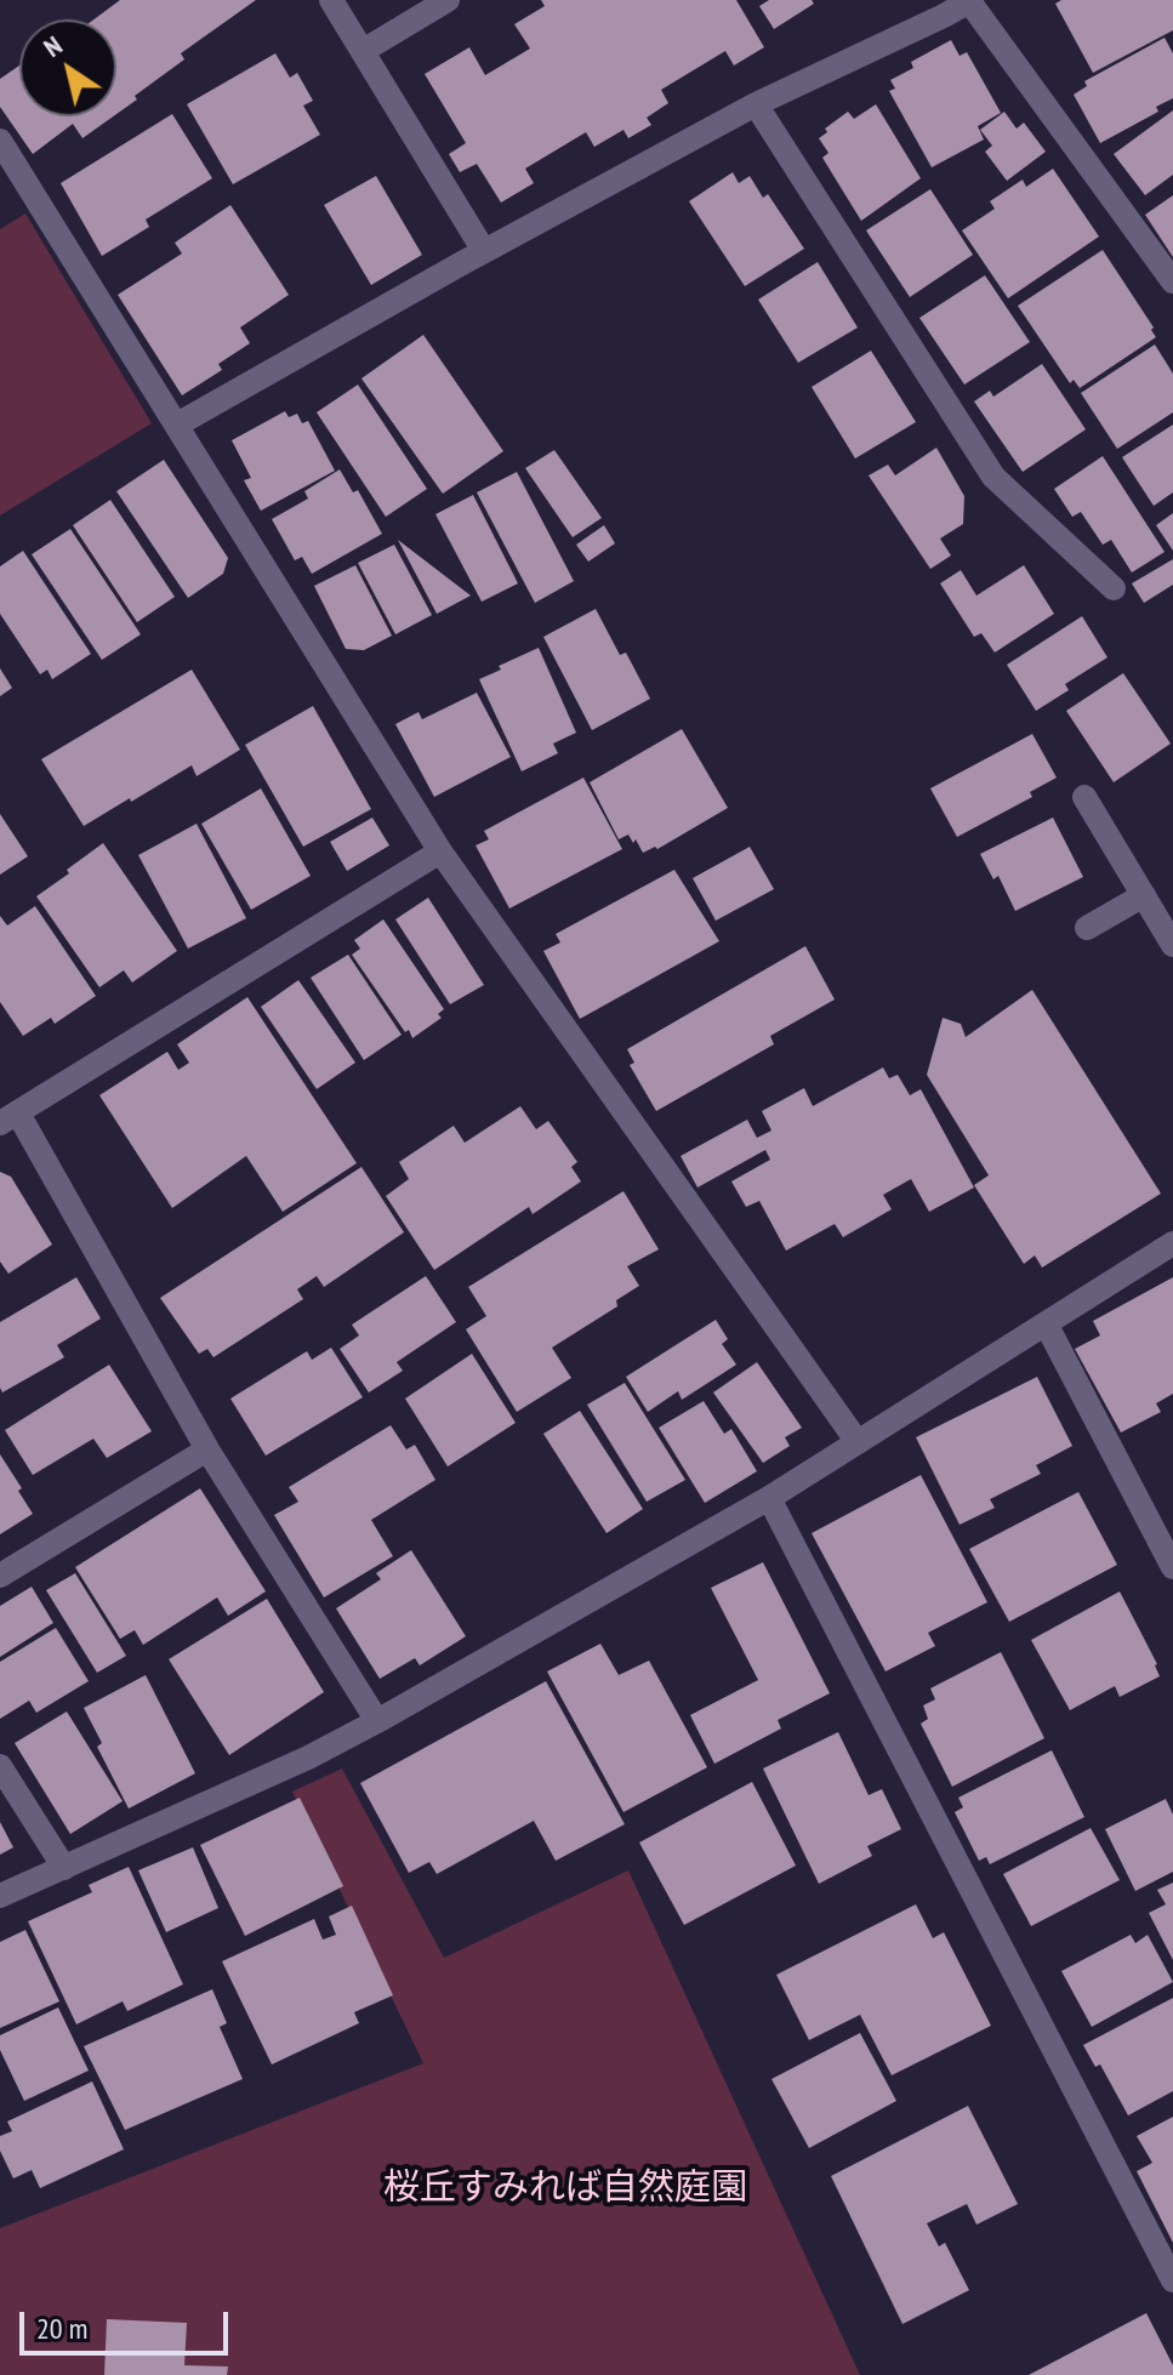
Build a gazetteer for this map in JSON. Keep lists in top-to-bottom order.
{
  "parks": ["桜丘すみれば自然庭園"],
  "scale_bar": "20 m",
  "north": "top left"
}
